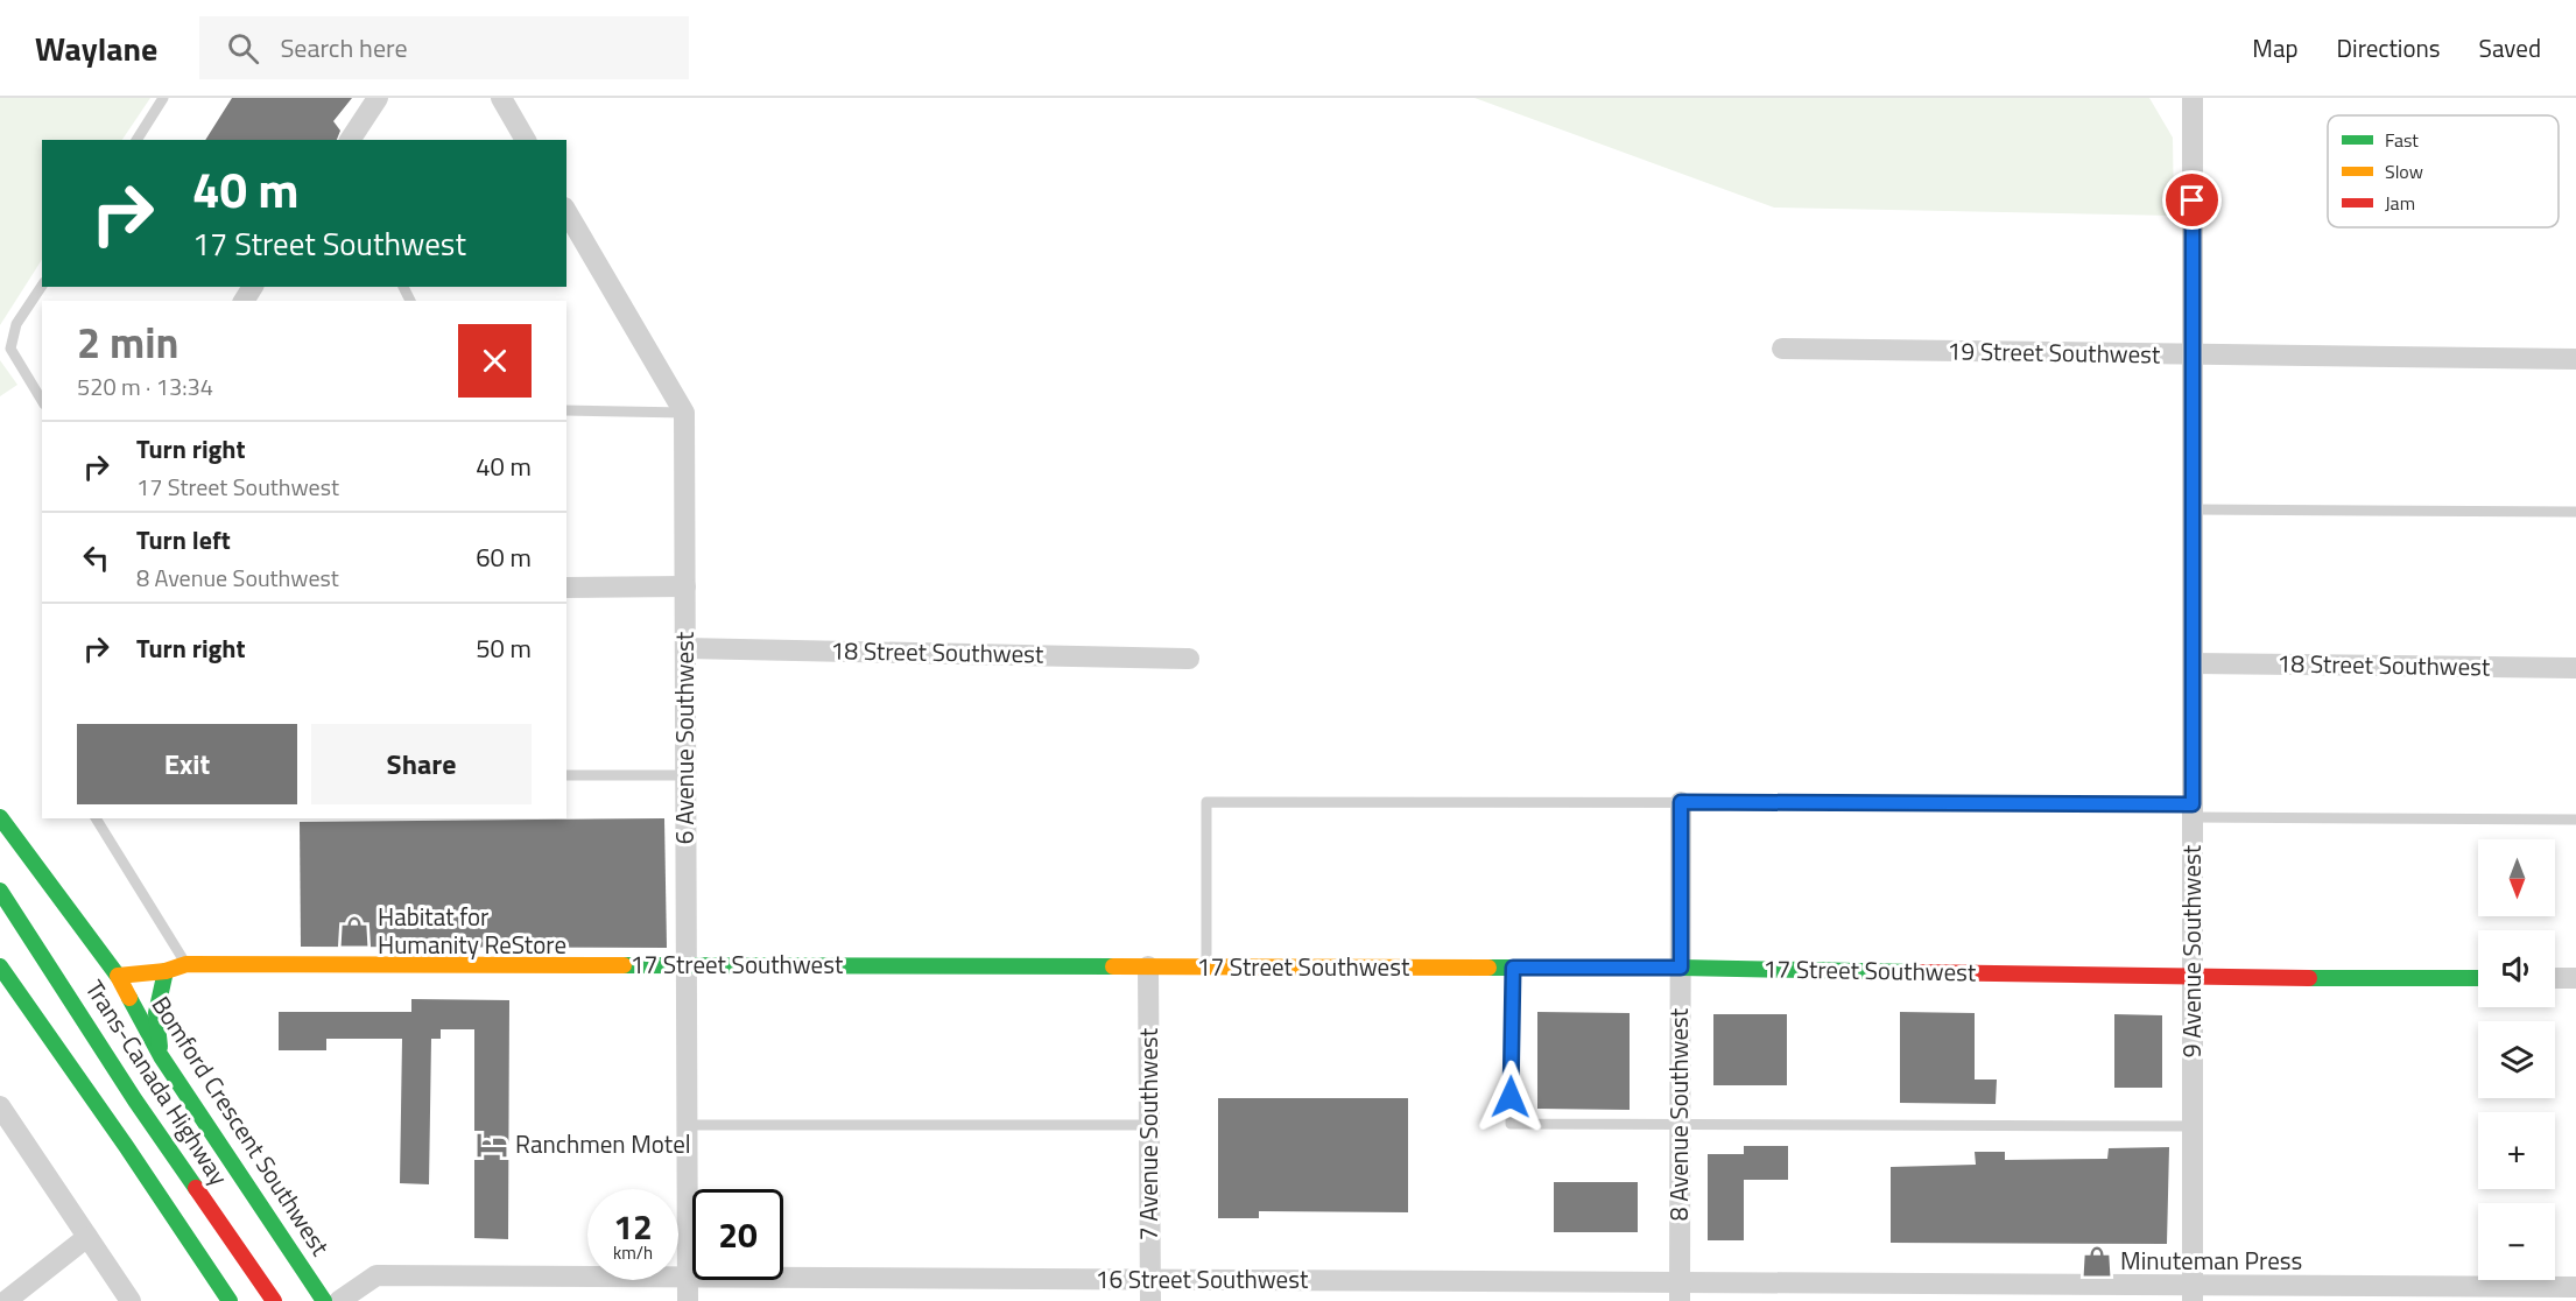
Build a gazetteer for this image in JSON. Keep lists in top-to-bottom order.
{
  "streets": {
    "main road": ["17 Street Southwest", "Trans-Canada Highway", "Bomford Crescent Southwest"],
    "street": [
      "19 Street Southwest",
      "18 Street Southwest",
      "6 Avenue Southwest",
      "9 Avenue Southwest",
      "8 Avenue Southwest",
      "7 Avenue Southwest",
      "16 Street Southwest"
    ]
  },
  "crossings": [
    ["19 Street Southwest", "9 Avenue Southwest"],
    ["18 Street Southwest", "6 Avenue Southwest"],
    ["18 Street Southwest", "9 Avenue Southwest"],
    ["6 Avenue Southwest", "17 Street Southwest"],
    ["6 Avenue Southwest", "16 Street Southwest"],
    ["9 Avenue Southwest", "17 Street Southwest"],
    ["9 Avenue Southwest", "16 Street Southwest"],
    ["17 Street Southwest", "8 Avenue Southwest"],
    ["17 Street Southwest", "Bomford Crescent Southwest"],
    ["17 Street Southwest", "7 Avenue Southwest"],
    ["8 Avenue Southwest", "16 Street Southwest"],
    ["7 Avenue Southwest", "16 Street Southwest"]
  ],
  "places": {
    "shop": ["Habitat for Humanity ReStore", "Minuteman Press"],
    "hotel": ["Ranchmen Motel"]
  },
  "legend": ["Fast", "Slow", "Jam"],
  "north": "bottom",
  "page": {
    "header": "Waylane",
    "search": "Search here",
    "nav": ["Map", "Directions", "Saved"],
    "turn": ["40 m", "17 Street Southwest"],
    "heading": ["2 min", "520 m · 13:34"],
    "list": [
      {
        "name": "Turn right",
        "note": "17 Street Southwest",
        "value": "40 m"
      },
      {
        "name": "Turn left",
        "note": "8 Avenue Southwest",
        "value": "60 m"
      },
      {
        "name": "Turn right",
        "value": "50 m"
      }
    ],
    "buttons": ["Exit", "Share"],
    "map_buttons": ["+", "−"],
    "speed": "12 km/h",
    "limit": "20"
  }
}
